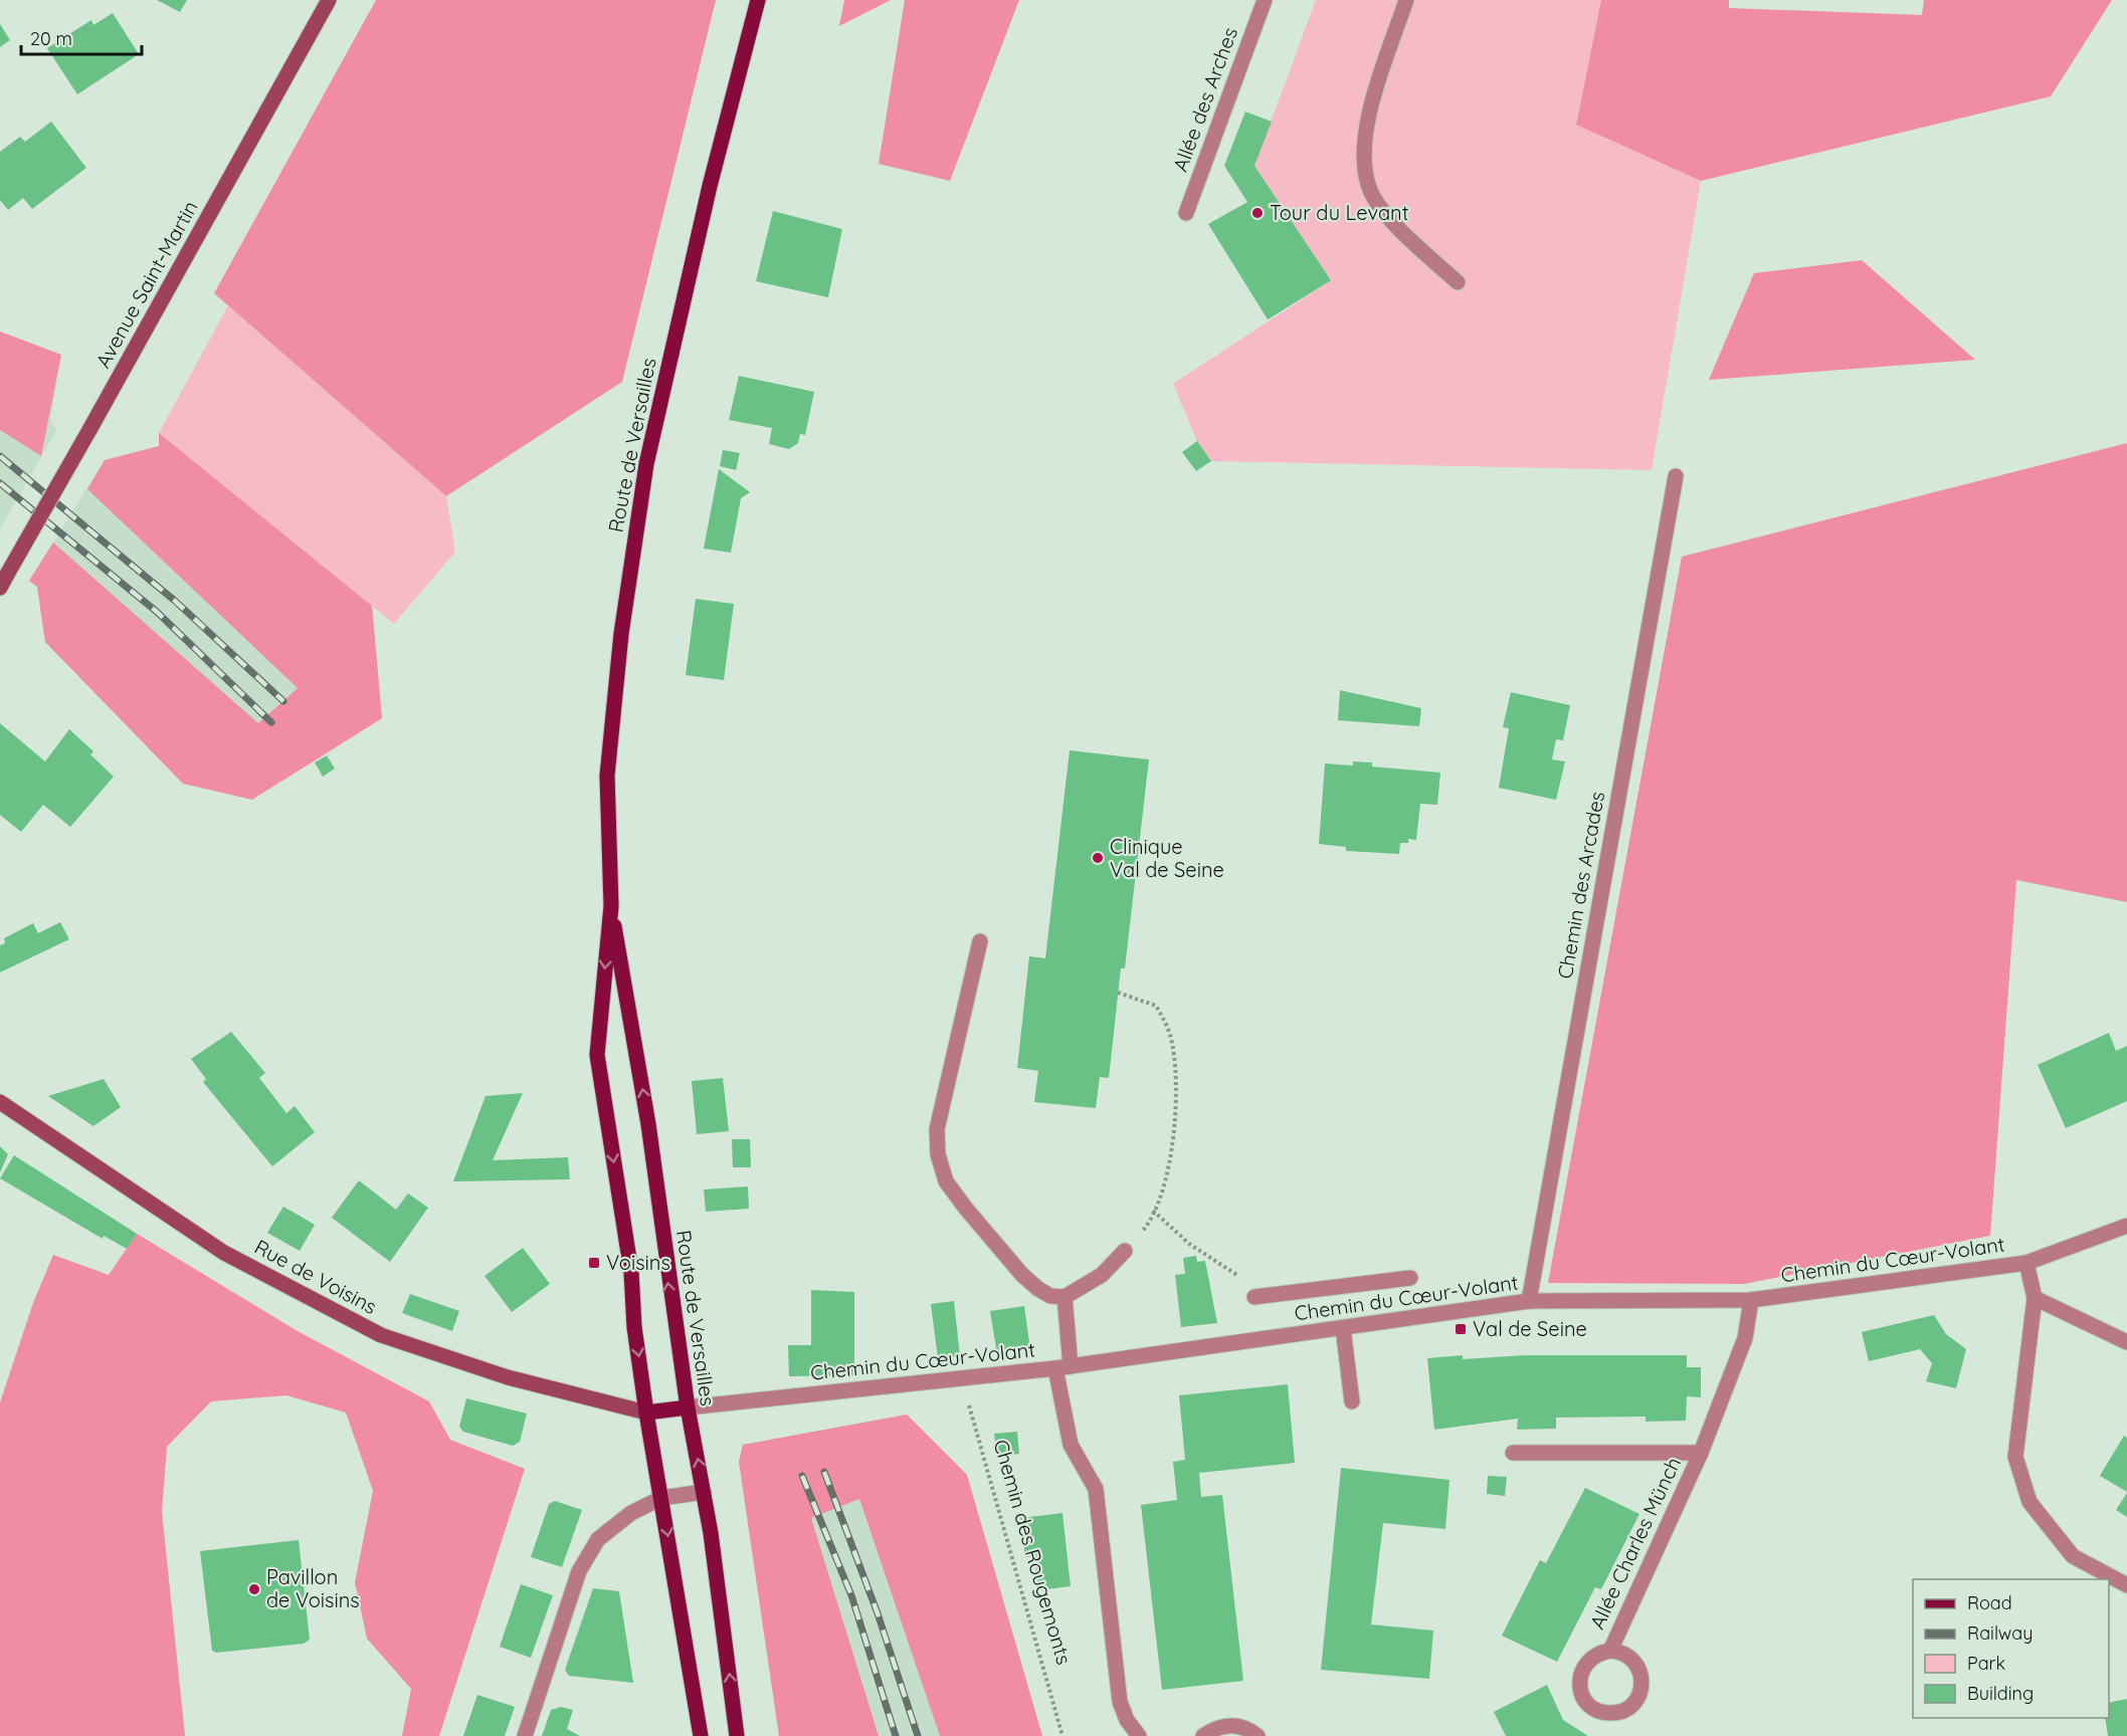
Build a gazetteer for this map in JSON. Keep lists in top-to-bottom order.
{
  "streets": {
    "main road": ["Route de Versailles"],
    "street": [
      "Allée des Arches",
      "Avenue Saint-Martin",
      "Chemin des Arcades",
      "Chemin du Cœur-Volant",
      "Rue de Voisins",
      "Allée Charles Münch"
    ],
    "path": ["Chemin des Rougemonts"]
  },
  "crossings": [
    ["Route de Versailles", "Chemin du Cœur-Volant"],
    ["Route de Versailles", "Rue de Voisins"],
    ["Chemin des Arcades", "Chemin du Cœur-Volant"],
    ["Chemin du Cœur-Volant", "Allée Charles Münch"],
    ["Chemin du Cœur-Volant", "Chemin des Rougemonts"]
  ],
  "places": {
    "other": ["Tour du Levant", "Clinique Val de Seine", "Pavillon de Voisins"],
    "transit": ["Voisins", "Val de Seine"]
  },
  "legend": [
    "Road",
    "Railway",
    "Park",
    "Building"
  ],
  "scale_bar": "20 m"
}
